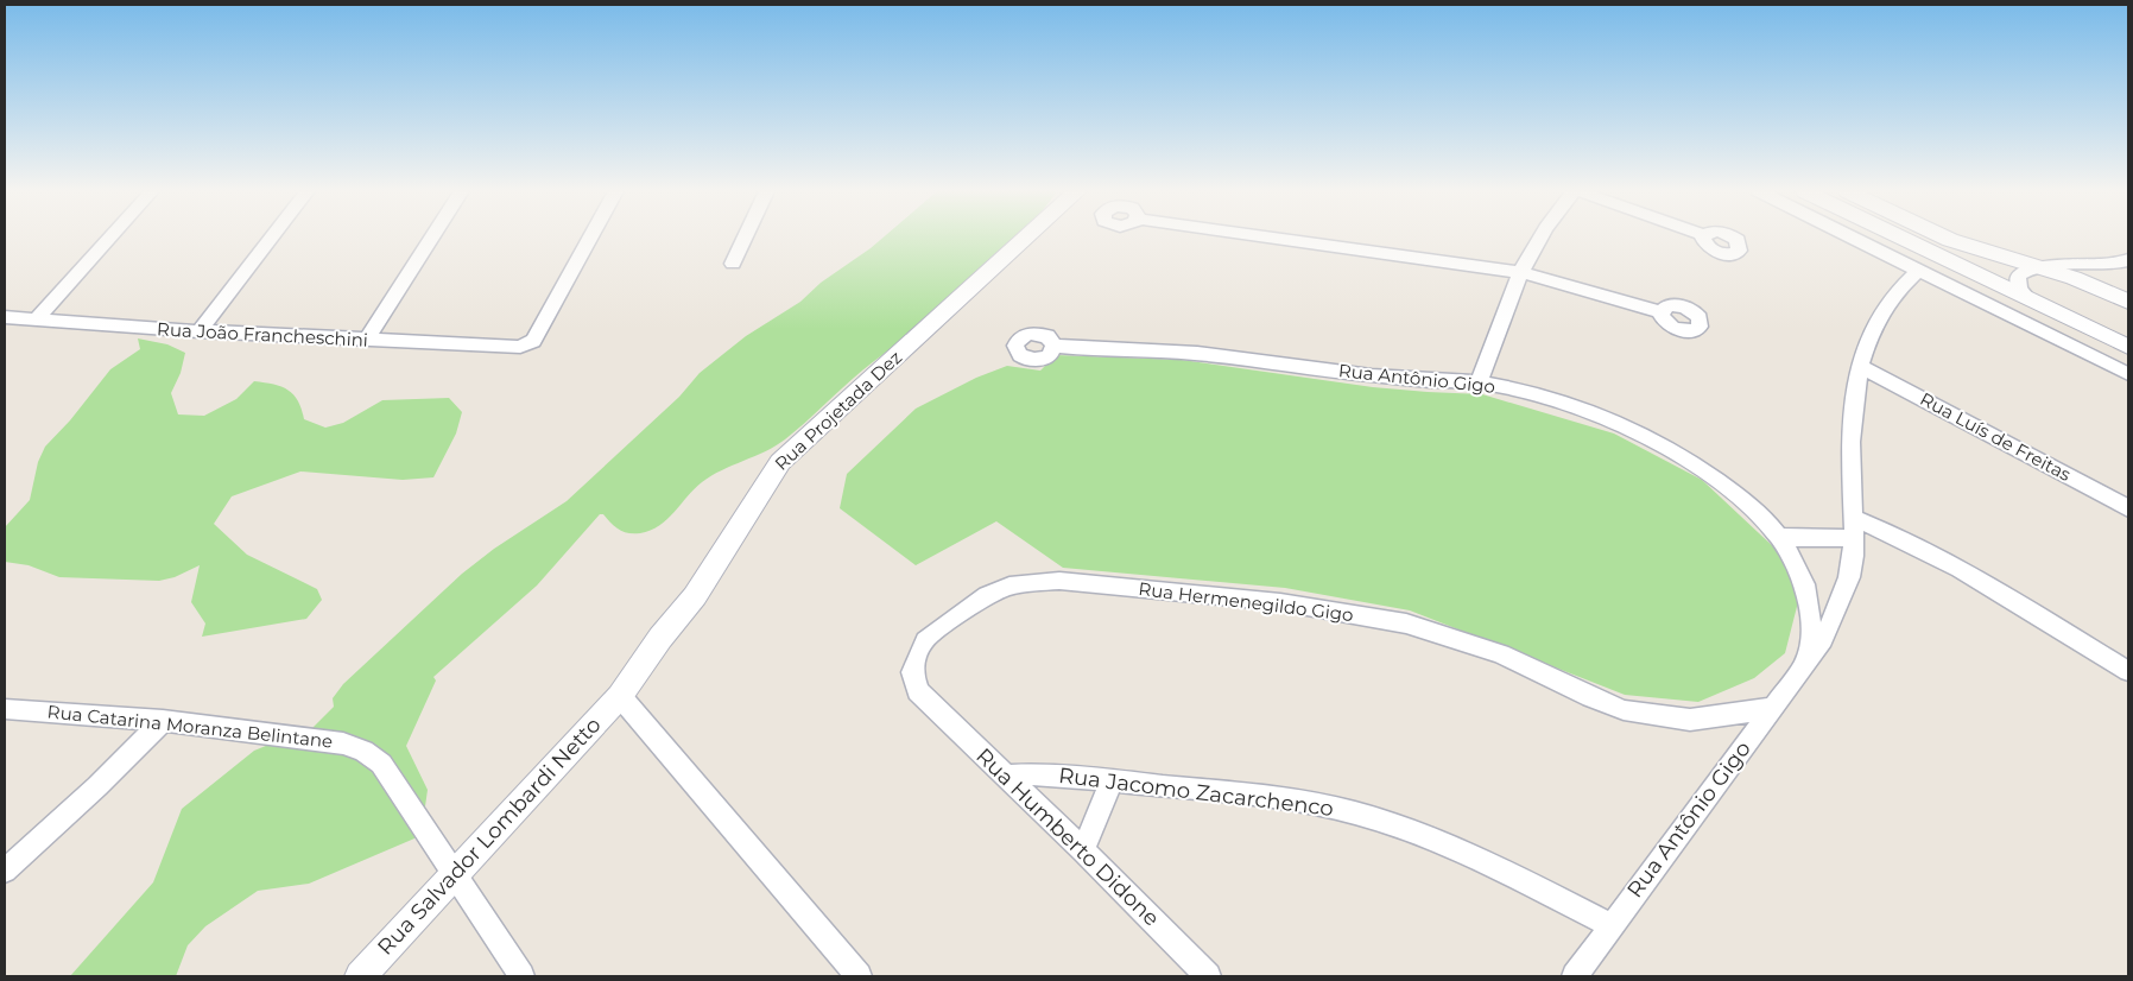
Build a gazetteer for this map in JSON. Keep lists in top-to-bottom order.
{
  "streets": {
    "street": [
      "Rua João Francheschini",
      "Rua Antônio Gigo",
      "Rua Projetada Dez",
      "Rua Luís de Freitas",
      "Rua Hermenegildo Gigo",
      "Rua Catarina Moranza Belintane",
      "Rua Jacomo Zacarchenco",
      "Rua Salvador Lombardi Netto",
      "Rua Humberto Didone"
    ]
  },
  "crossings": [
    ["Rua Antônio Gigo", "Rua Luís de Freitas"],
    ["Rua Antônio Gigo", "Rua Hermenegildo Gigo"],
    ["Rua Antônio Gigo", "Rua Jacomo Zacarchenco"],
    ["Rua Projetada Dez", "Rua Salvador Lombardi Netto"],
    ["Rua Hermenegildo Gigo", "Rua Humberto Didone"],
    ["Rua Catarina Moranza Belintane", "Rua Salvador Lombardi Netto"],
    ["Rua Jacomo Zacarchenco", "Rua Humberto Didone"]
  ]
}
